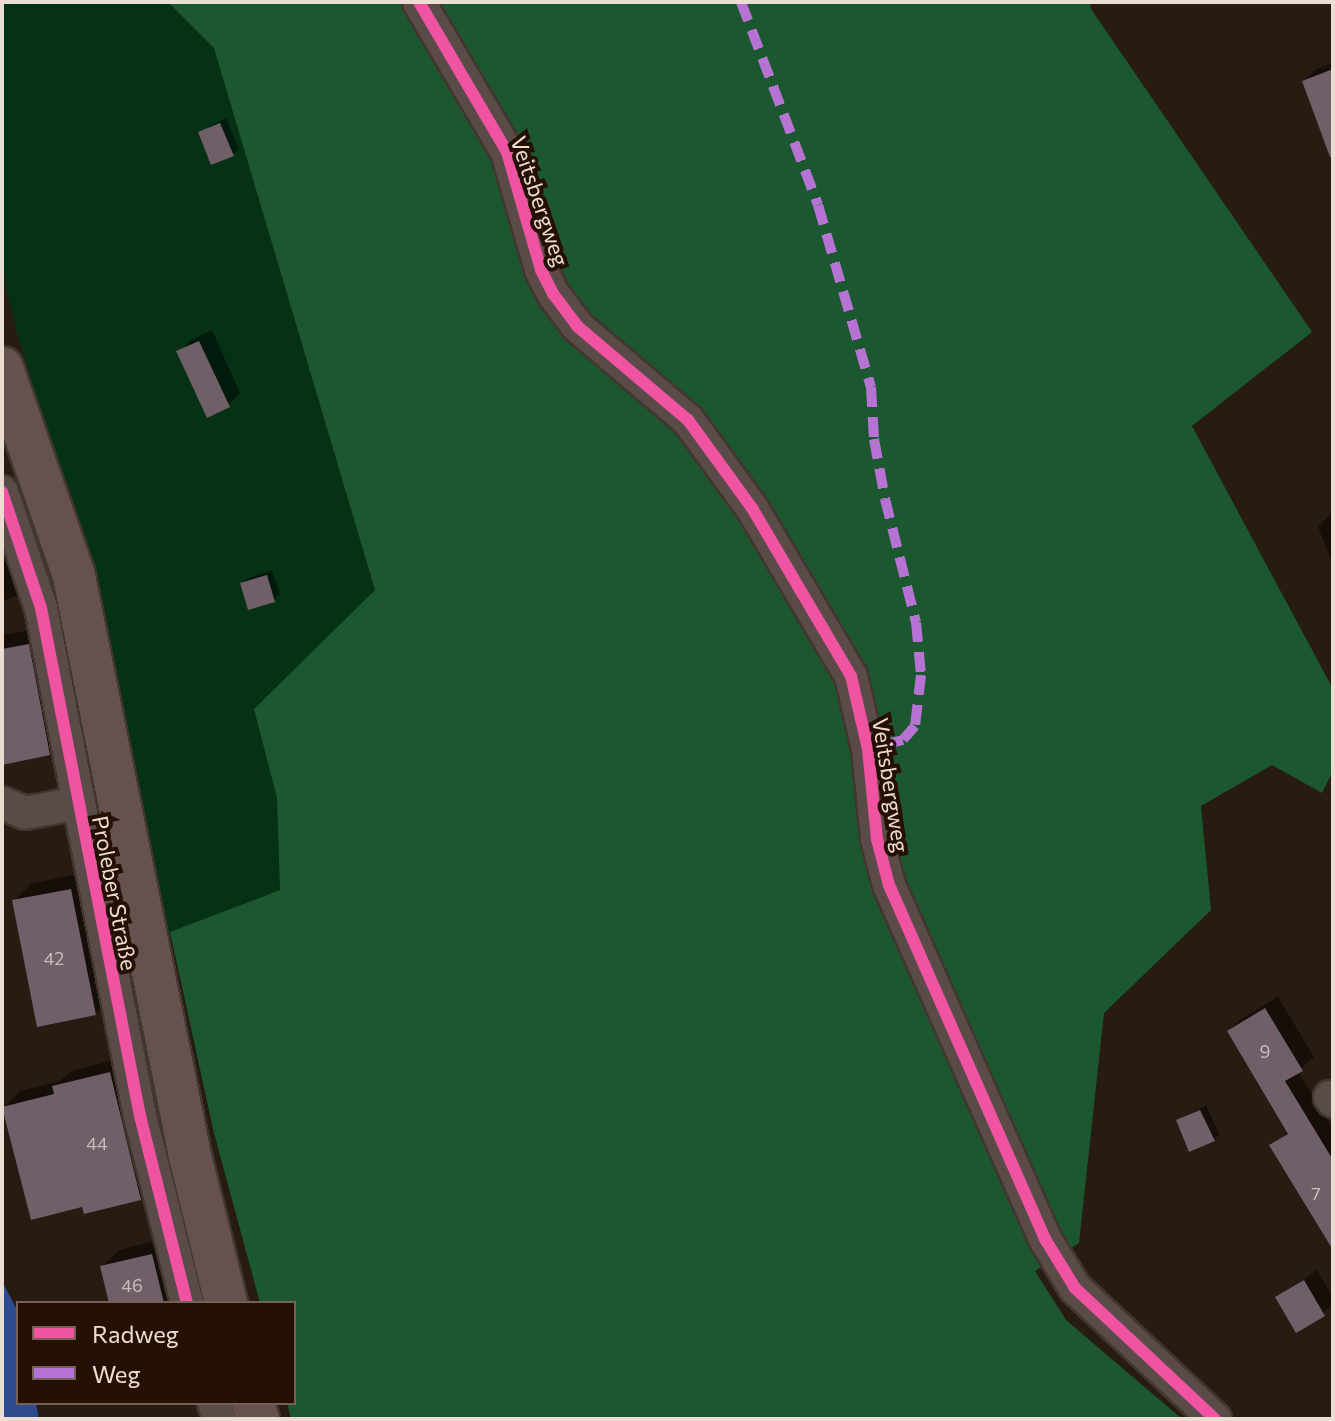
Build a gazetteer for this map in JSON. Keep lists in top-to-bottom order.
{
  "streets": {
    "main road": ["Proleber Straße"],
    "street": ["Veitsbergweg"]
  },
  "house_numbers": [
    "42",
    "9",
    "44",
    "7",
    "46"
  ],
  "legend": ["Radweg", "Weg"]
}
